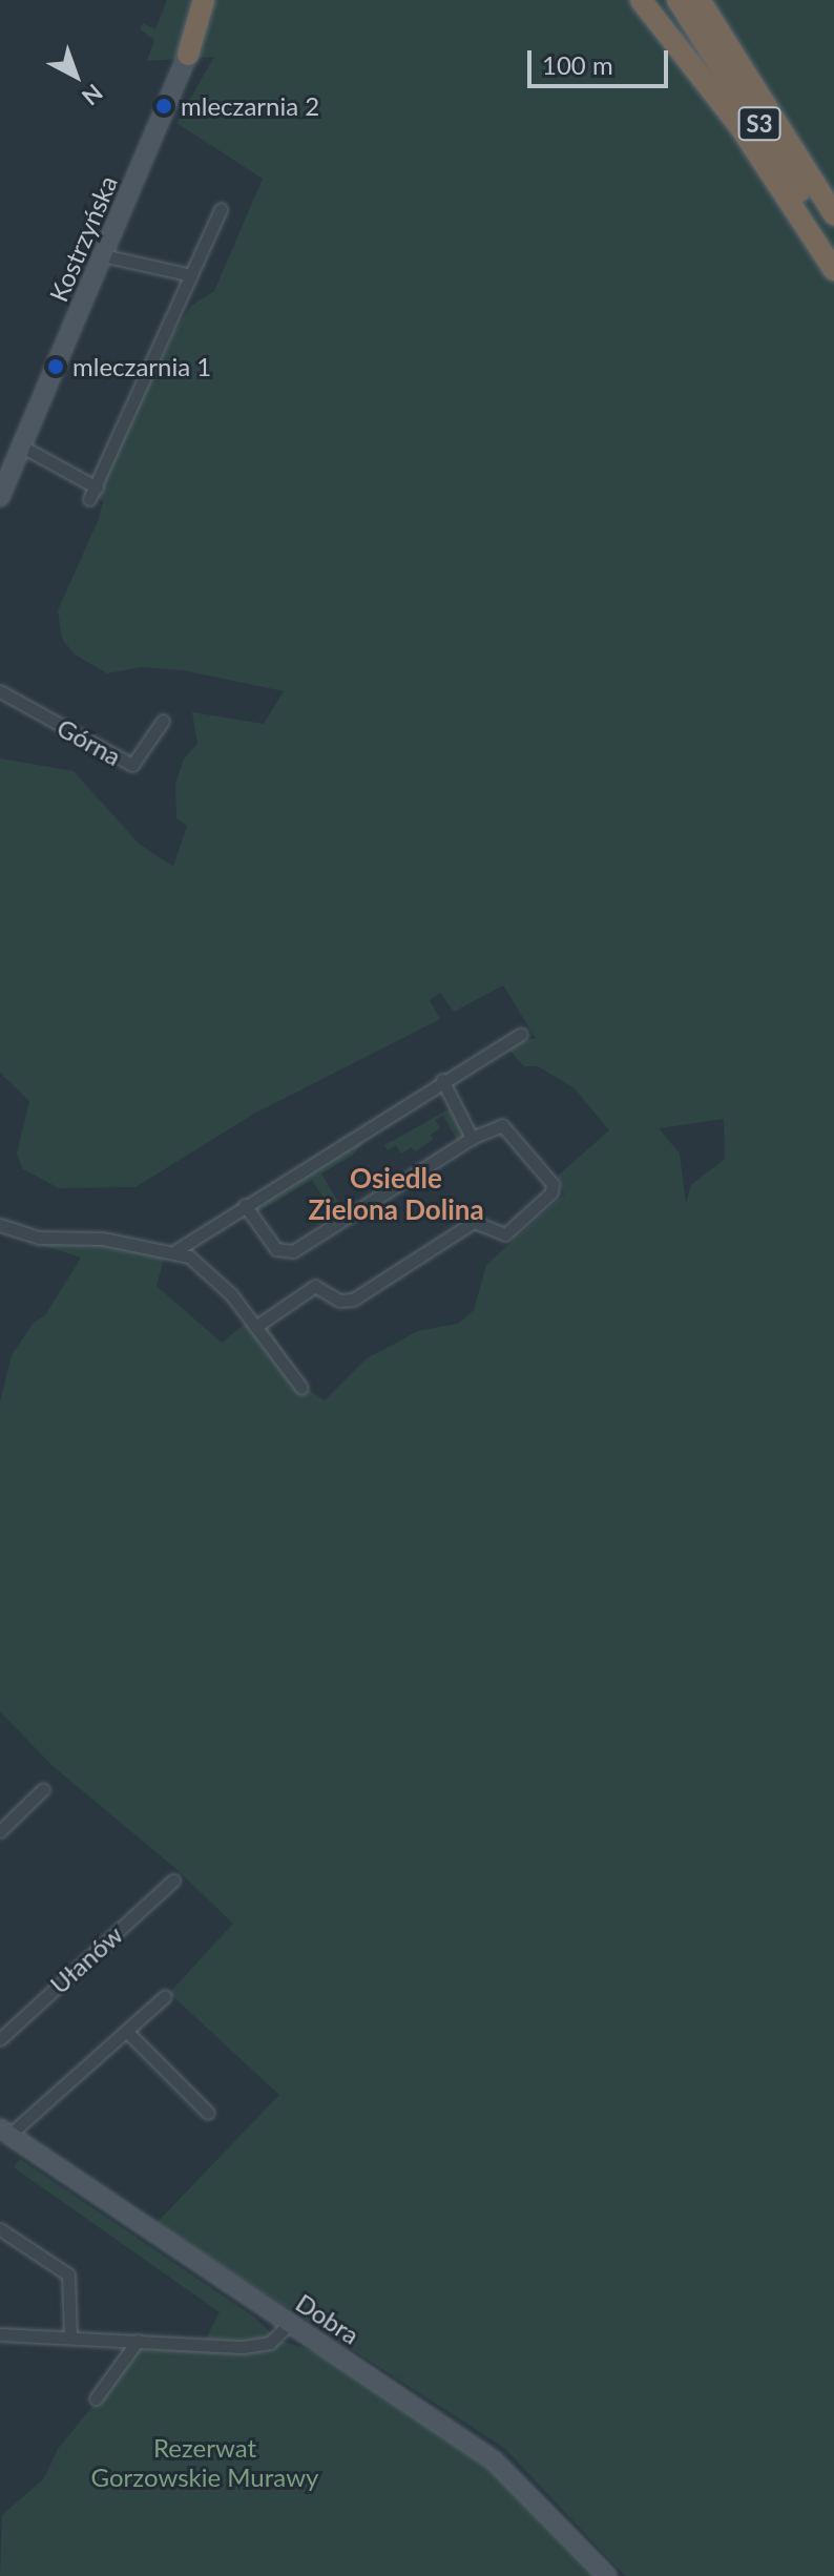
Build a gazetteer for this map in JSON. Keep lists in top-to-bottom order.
{
  "streets": {
    "highway": ["S3"],
    "street": [
      "Kostrzyńska",
      "Górna",
      "Ułanów",
      "Dobra"
    ]
  },
  "districts": ["Osiedle Zielona Dolina"],
  "parks": ["Rezerwat Gorzowskie Murawy"],
  "places": ["mleczarnia 2", "mleczarnia 1"],
  "scale_bar": "100 m",
  "north": "bottom right"
}
